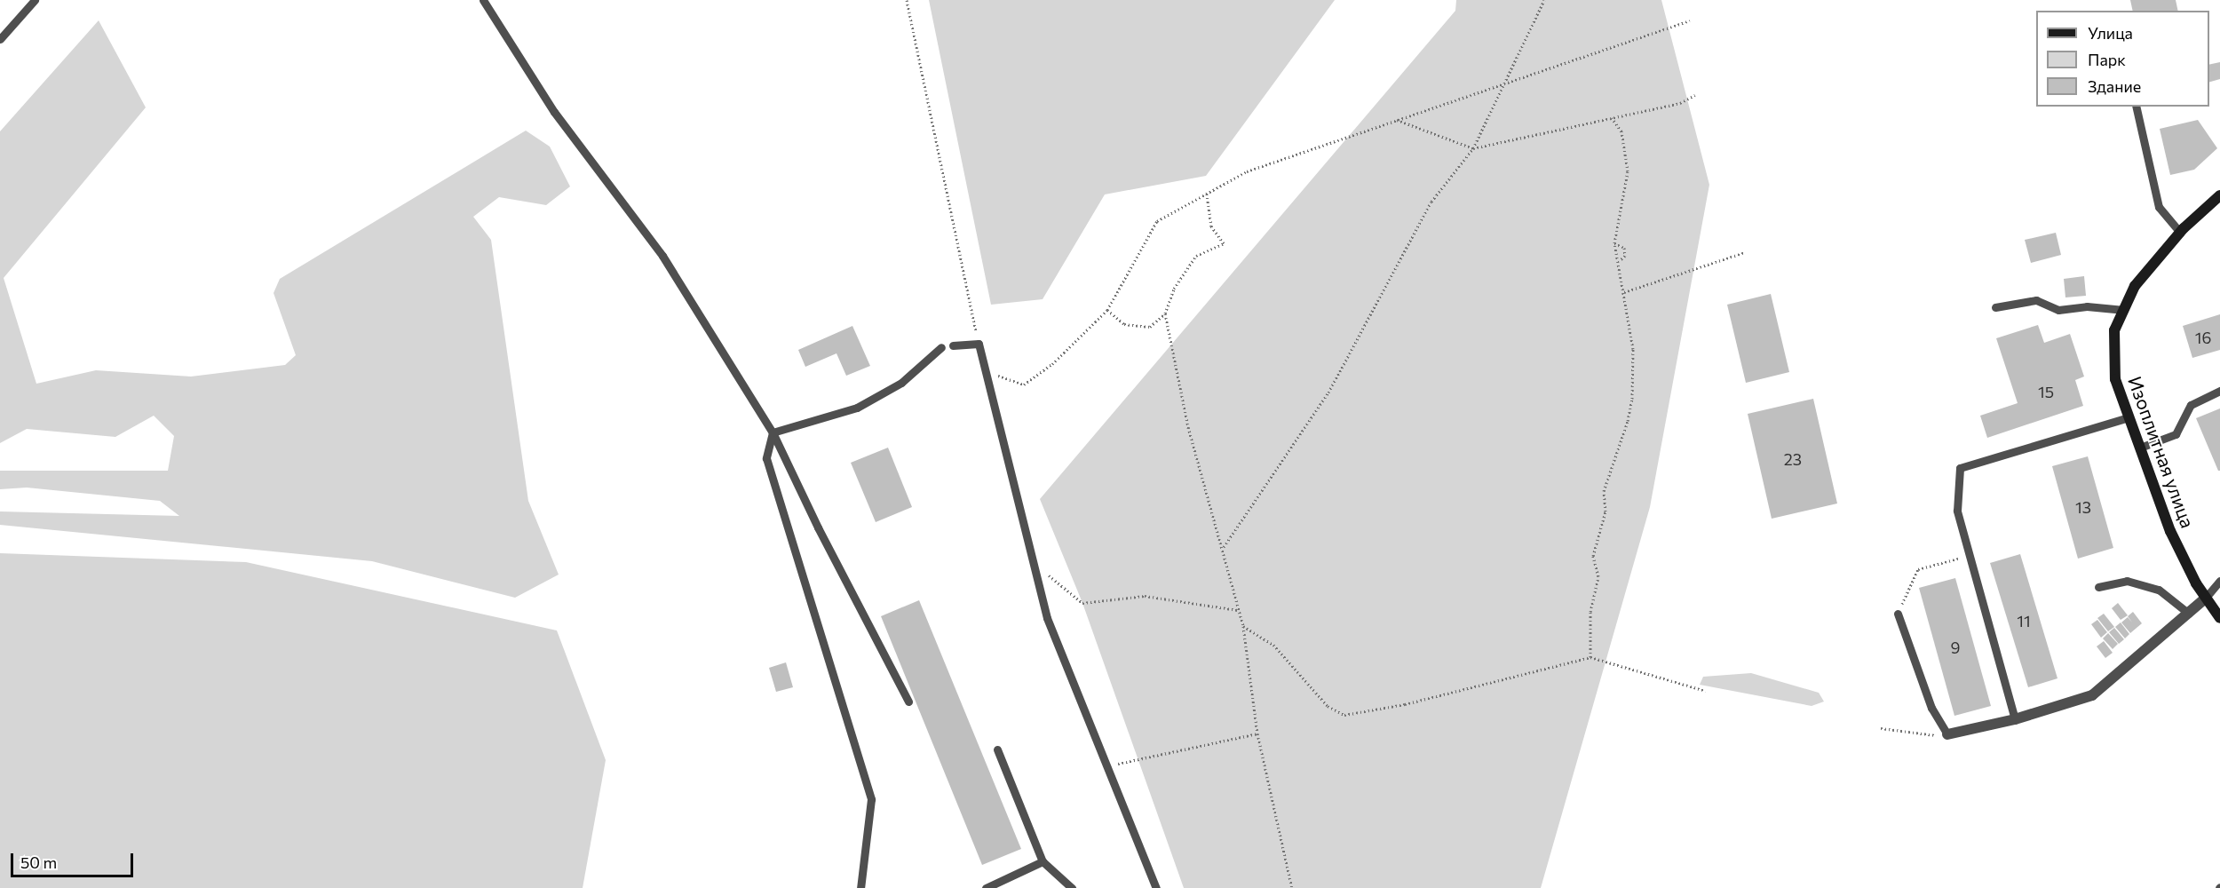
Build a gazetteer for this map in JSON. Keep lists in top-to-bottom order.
{
  "streets": {
    "street": ["Изоплитная улица"]
  },
  "house_numbers": [
    "16",
    "15",
    "23",
    "13",
    "11",
    "9"
  ],
  "legend": ["Улица", "Парк", "Здание"],
  "scale_bar": "50 m"
}
